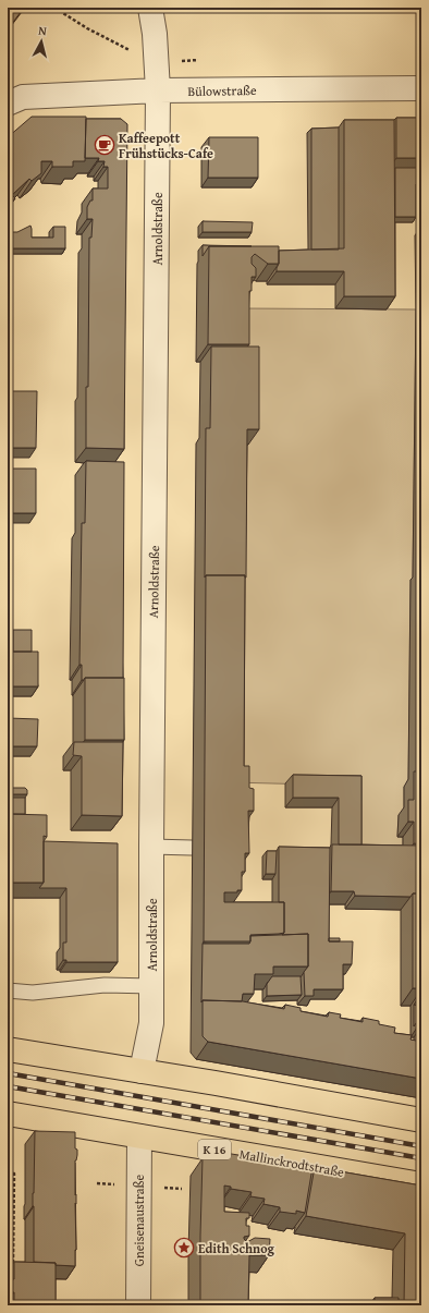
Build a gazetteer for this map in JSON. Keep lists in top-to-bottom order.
{
  "streets": {
    "main road": ["K 16", "Mallinckrodtstraße"],
    "street": ["Bülowstraße", "Arnoldstraße", "Gneisenaustraße"]
  },
  "crossings": [
    ["Bülowstraße", "Arnoldstraße"],
    ["Mallinckrodtstraße", "Gneisenaustraße"]
  ],
  "places": {
    "cafe": ["Kaffeepott Frühstücks-Cafe"],
    "place": ["Edith Schnog"]
  },
  "north": "top"
}
